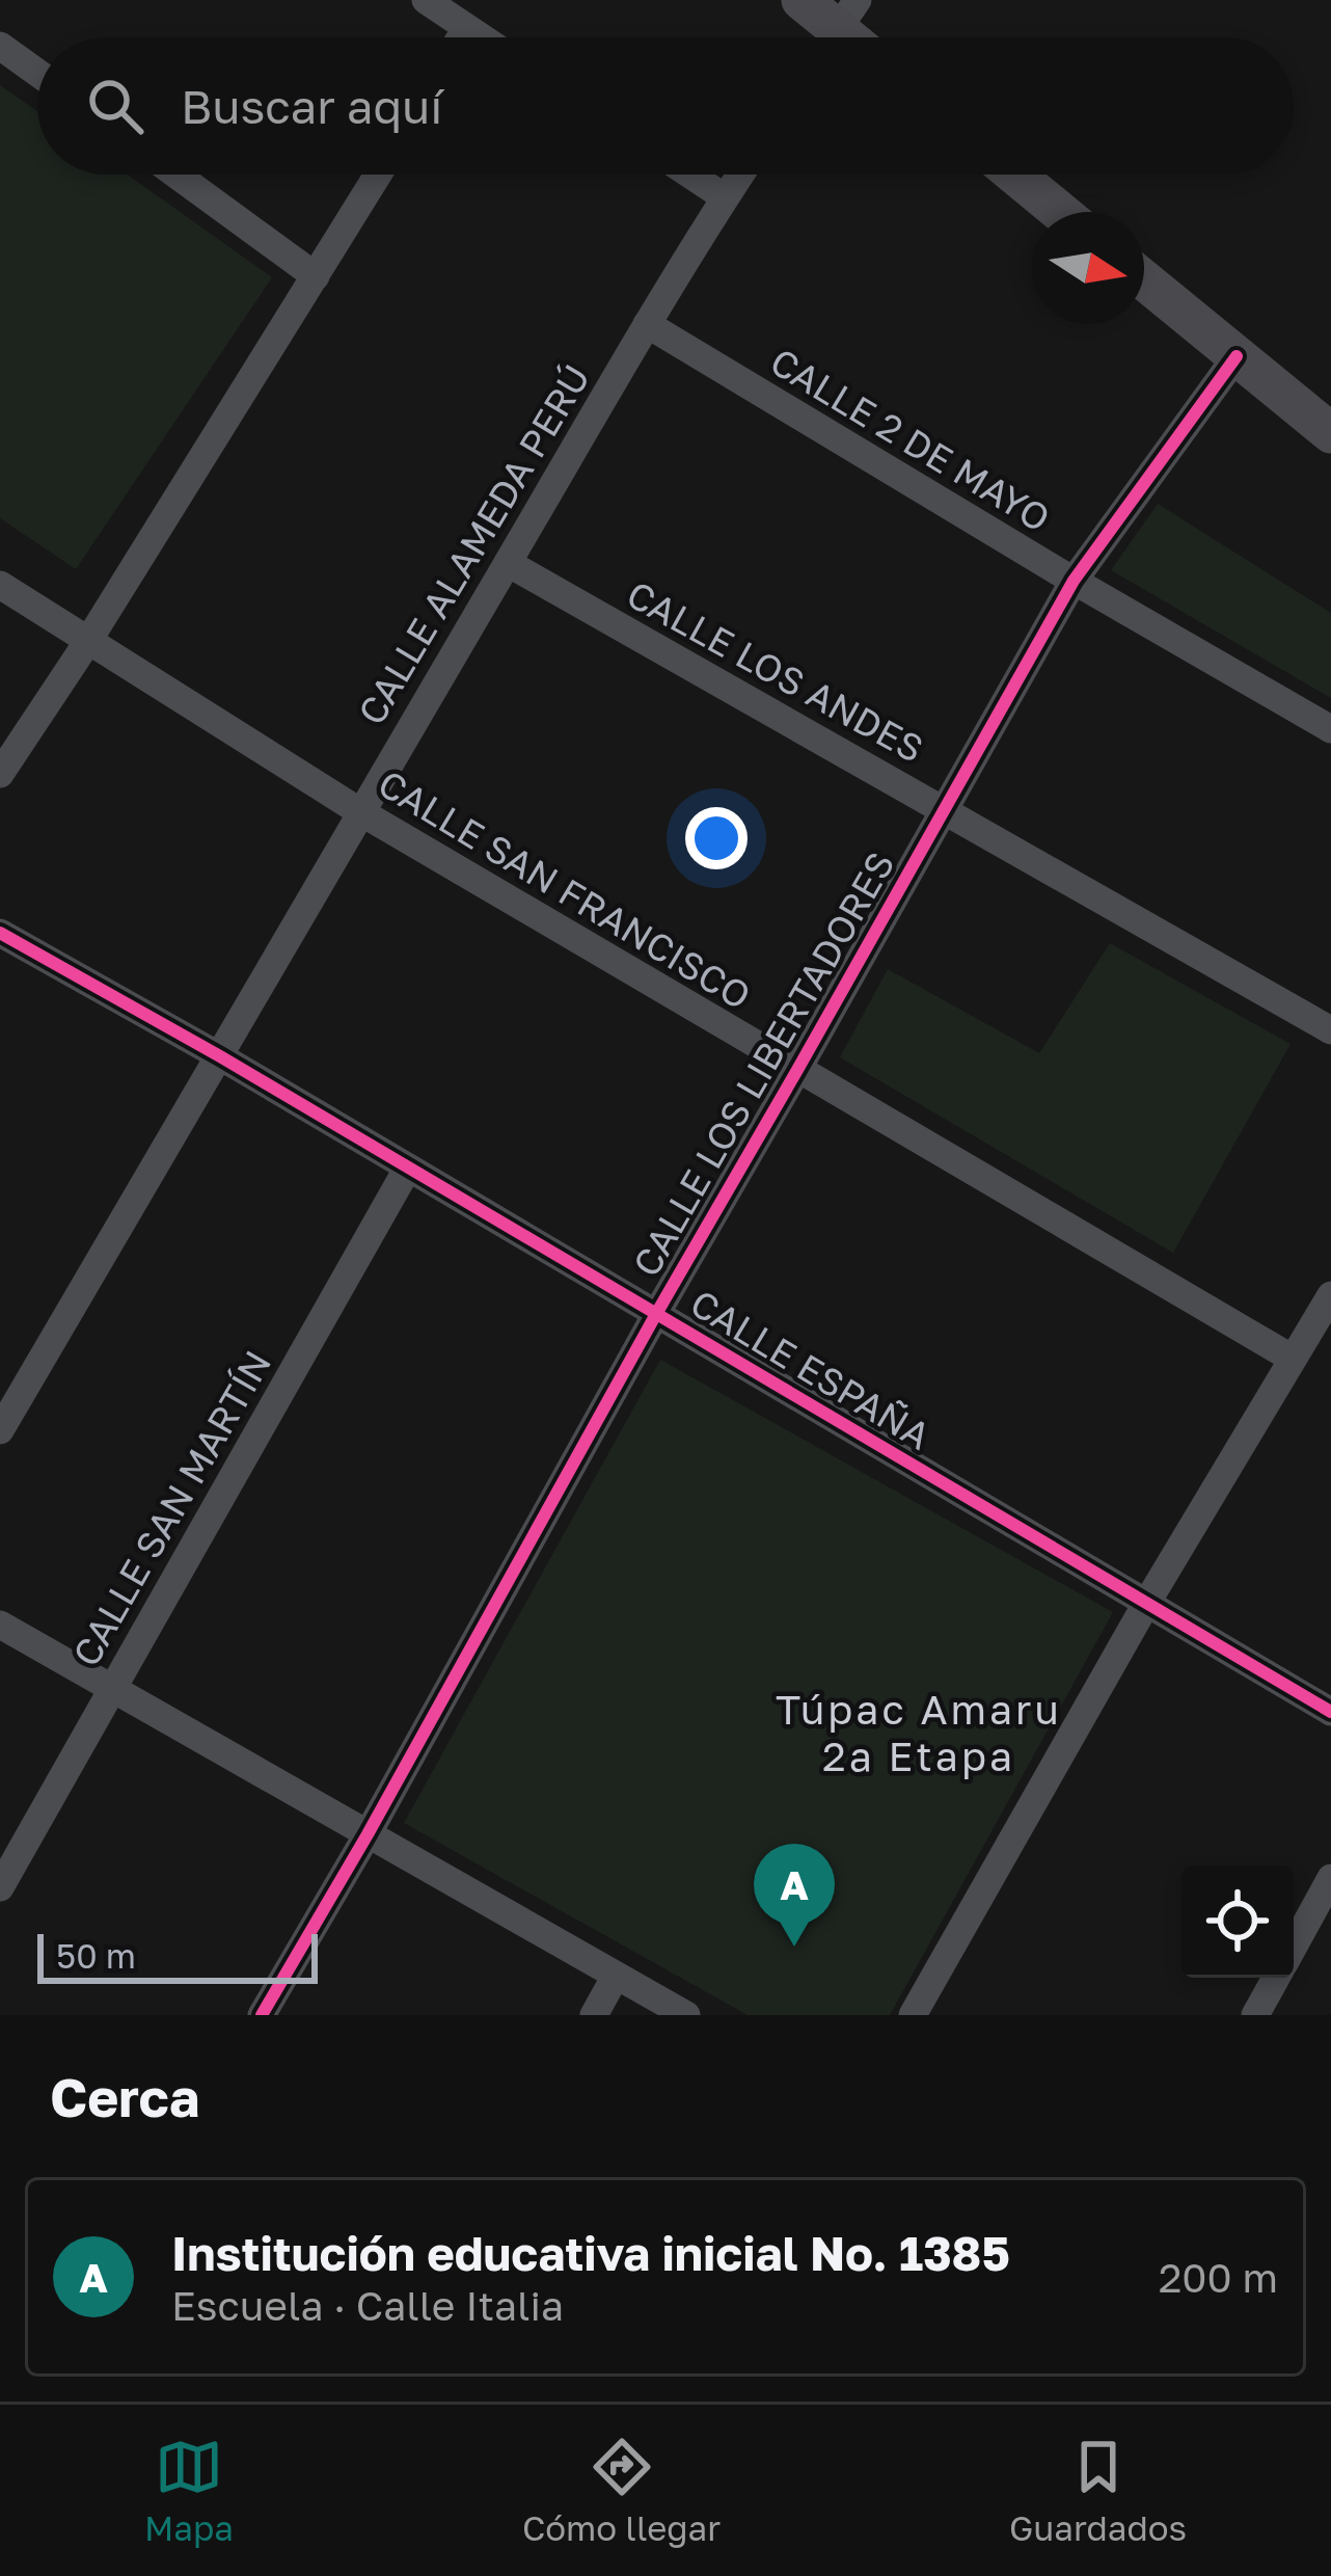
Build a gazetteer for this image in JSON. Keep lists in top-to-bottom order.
{
  "streets": {
    "street": [
      "CALLE 2 DE MAYO",
      "CALLE ALAMEDA PERÚ",
      "CALLE LOS ANDES",
      "CALLE SAN FRANCISCO",
      "CALLE LOS LIBERTADORES",
      "CALLE ESPAÑA",
      "CALLE SAN MARTÍN"
    ]
  },
  "crossings": [
    ["CALLE 2 DE MAYO", "CALLE ALAMEDA PERÚ"],
    ["CALLE 2 DE MAYO", "CALLE LOS LIBERTADORES"],
    ["CALLE ALAMEDA PERÚ", "CALLE LOS ANDES"],
    ["CALLE ALAMEDA PERÚ", "CALLE SAN FRANCISCO"],
    ["CALLE ALAMEDA PERÚ", "CALLE ESPAÑA"],
    ["CALLE LOS ANDES", "CALLE LOS LIBERTADORES"],
    ["CALLE SAN FRANCISCO", "CALLE LOS LIBERTADORES"],
    ["CALLE LOS LIBERTADORES", "CALLE ESPAÑA"],
    ["CALLE ESPAÑA", "CALLE SAN MARTÍN"]
  ],
  "districts": ["Túpac Amaru 2ª Etapa"],
  "scale_bar": "50 m",
  "north": "right",
  "page": {
    "search": "Buscar aquí",
    "pins": "A",
    "scale": "50 m",
    "heading": "Cerca",
    "list": [
      {
        "mark": "A",
        "name": "Institución educativa inicial No. 1385",
        "note": "Escuela · Calle Italia",
        "value": "200 m"
      }
    ],
    "nav": ["Mapa", "Cómo llegar", "Guardados"]
  }
}
